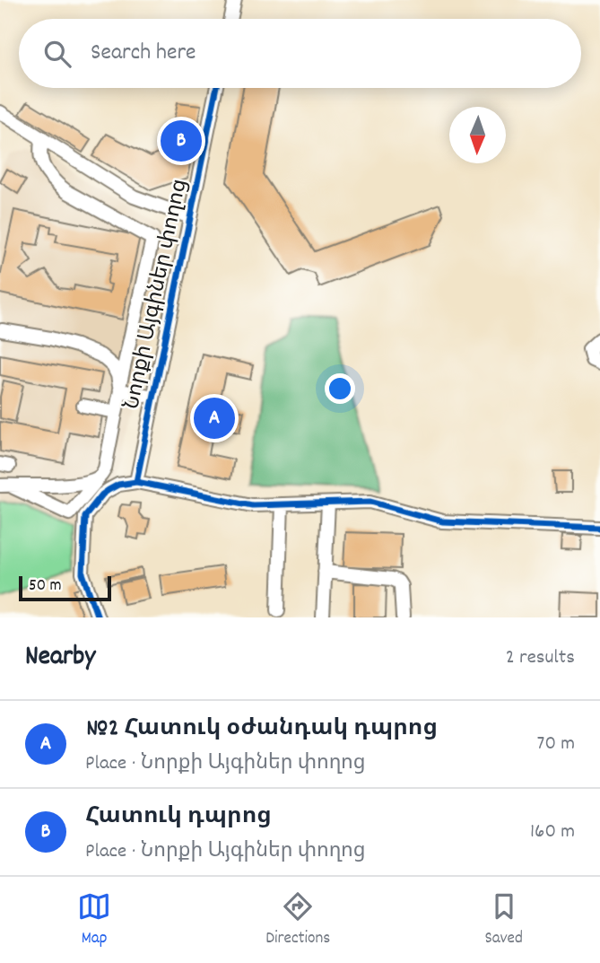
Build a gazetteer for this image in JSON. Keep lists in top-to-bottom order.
{
  "streets": {
    "street": ["Նորքի Այգիներ փողոց"]
  },
  "scale_bar": "50 m",
  "north": "bottom",
  "page": {
    "search": "Search here",
    "pins": ["B", "A"],
    "scale": "50 m",
    "heading": ["Nearby", "2 results"],
    "list": [
      {
        "mark": "A",
        "name": "№2 Հատուկ օժանդակ դպրոց",
        "note": "Place · Նորքի Այգիներ փողոց",
        "value": "70 m"
      },
      {
        "mark": "B",
        "name": "Հատուկ դպրոց",
        "note": "Place · Նորքի Այգիներ փողոց",
        "value": "160 m"
      }
    ],
    "nav": ["Map", "Directions", "Saved"]
  }
}
